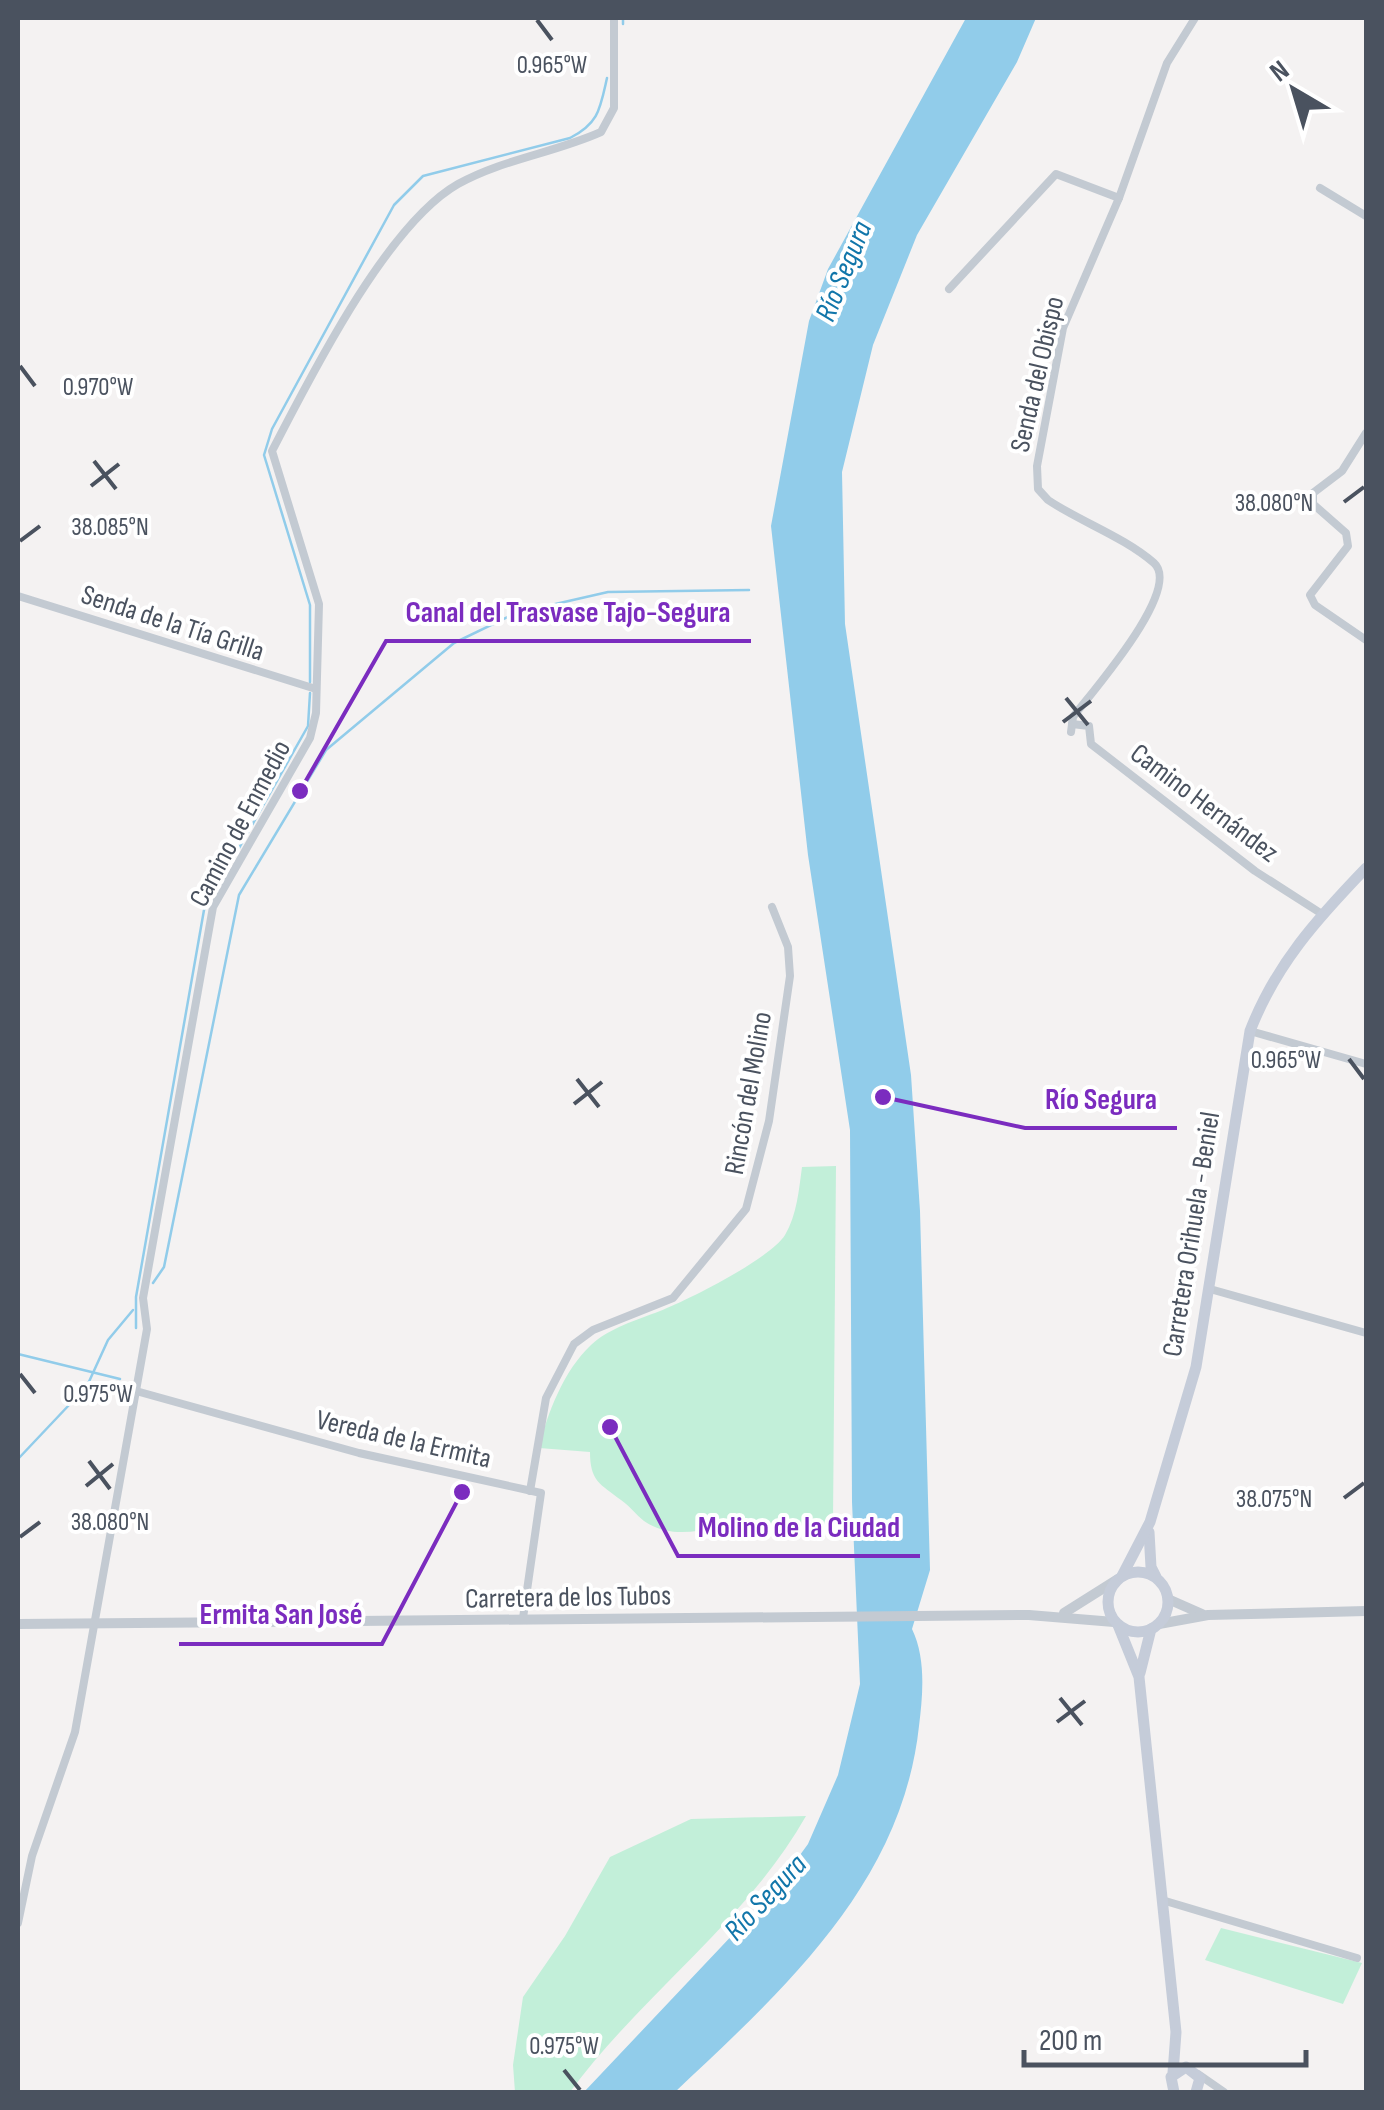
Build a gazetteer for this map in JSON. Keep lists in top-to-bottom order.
{
  "streets": {
    "main road": ["Carretera Orihuela - Beniel"],
    "street": [
      "Senda del Obispo",
      "Senda de la Tía Grilla",
      "Camino Hernández",
      "Camino de Enmedio",
      "Rincón del Molino",
      "Vereda de la Ermita",
      "Carretera de los Tubos"
    ]
  },
  "crossings": [
    ["Senda del Obispo", "Camino Hernández"],
    ["Senda de la Tía Grilla", "Camino de Enmedio"],
    ["Camino Hernández", "Carretera Orihuela - Beniel"],
    ["Camino de Enmedio", "Vereda de la Ermita"],
    ["Camino de Enmedio", "Carretera de los Tubos"],
    ["Rincón del Molino", "Vereda de la Ermita"],
    ["Carretera Orihuela - Beniel", "Carretera de los Tubos"]
  ],
  "water": ["Río Segura"],
  "places": [
    "Canal del Trasvase Tajo-Segura",
    "Río Segura",
    "Molino de la Ciudad",
    "Ermita San José"
  ],
  "scale_bar": "200 m",
  "north": "top left",
  "coordinates": [
    "0.965°W",
    "0.970°W",
    "38.080°N",
    "38.085°N",
    "0.975°W",
    "38.075°N"
  ]
}
